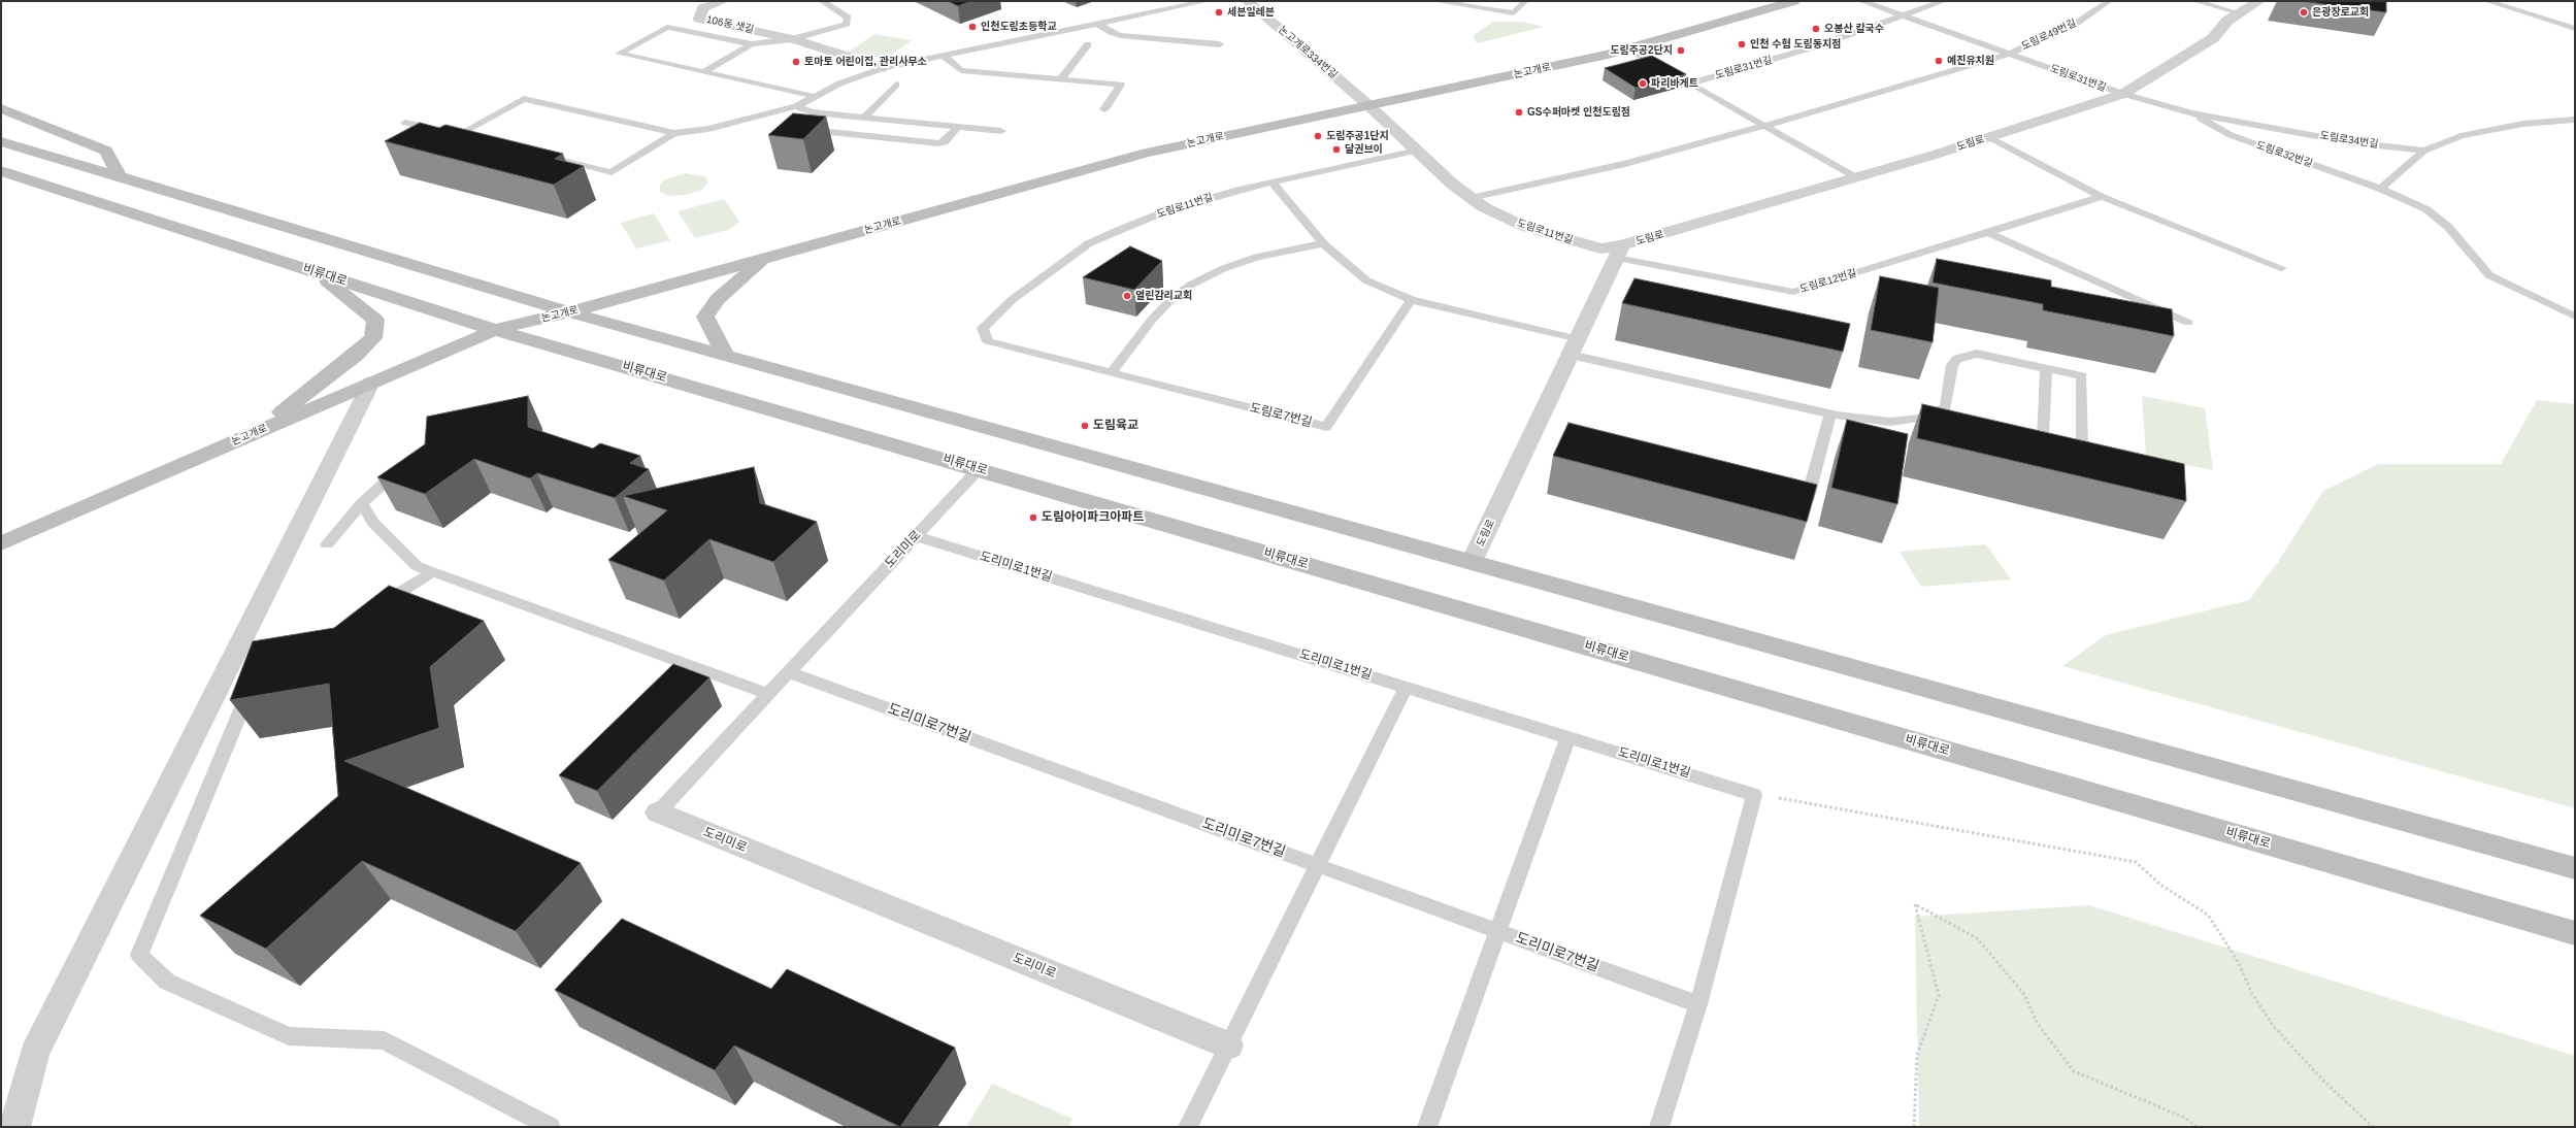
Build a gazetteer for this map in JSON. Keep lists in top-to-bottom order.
{
  "streets": {
    "main road": ["논고개로", "비류대로"],
    "street": [
      "106동 샛길",
      "논고개로334번길",
      "도림로",
      "도림로11번길",
      "도리미로"
    ],
    "lane": [
      "도림로49번길",
      "도림로31번길",
      "도림로34번길",
      "도림로32번길",
      "도림로12번길",
      "도림로7번길",
      "도리미로1번길",
      "도리미로7번길"
    ]
  },
  "crossings": [
    ["도림로49번길", "도림로31번길"],
    ["논고개로334번길", "논고개로"],
    ["논고개로334번길", "도림로11번길"],
    ["도림로31번길", "도림로34번길"],
    ["도림로31번길", "도림로"],
    ["논고개로", "도림로11번길"],
    ["논고개로", "비류대로"],
    ["도림로34번길", "도림로"],
    ["도림로34번길", "도림로32번길"],
    ["도림로", "도림로11번길"],
    ["도림로", "도림로12번길"],
    ["도림로11번길", "도림로12번길"],
    ["도림로11번길", "도림로7번길"],
    ["비류대로", "도리미로"],
    ["도리미로", "도리미로1번길"],
    ["도리미로", "도리미로7번길"]
  ],
  "places": [
    "세븐일레븐",
    "은광장로교회",
    "인천도림초등학교",
    "오봉산 칼국수",
    "인천 수협 도림동지점",
    "도림주공2단지",
    "예진유치원",
    "토마토 어린이집, 관리사무소",
    "파리바게트",
    "GS수퍼마켓 인천도림점",
    "도림주공1단지",
    "달권브이",
    "열린감리교회",
    "도림육교",
    "도림아이파크아파트"
  ]
}
